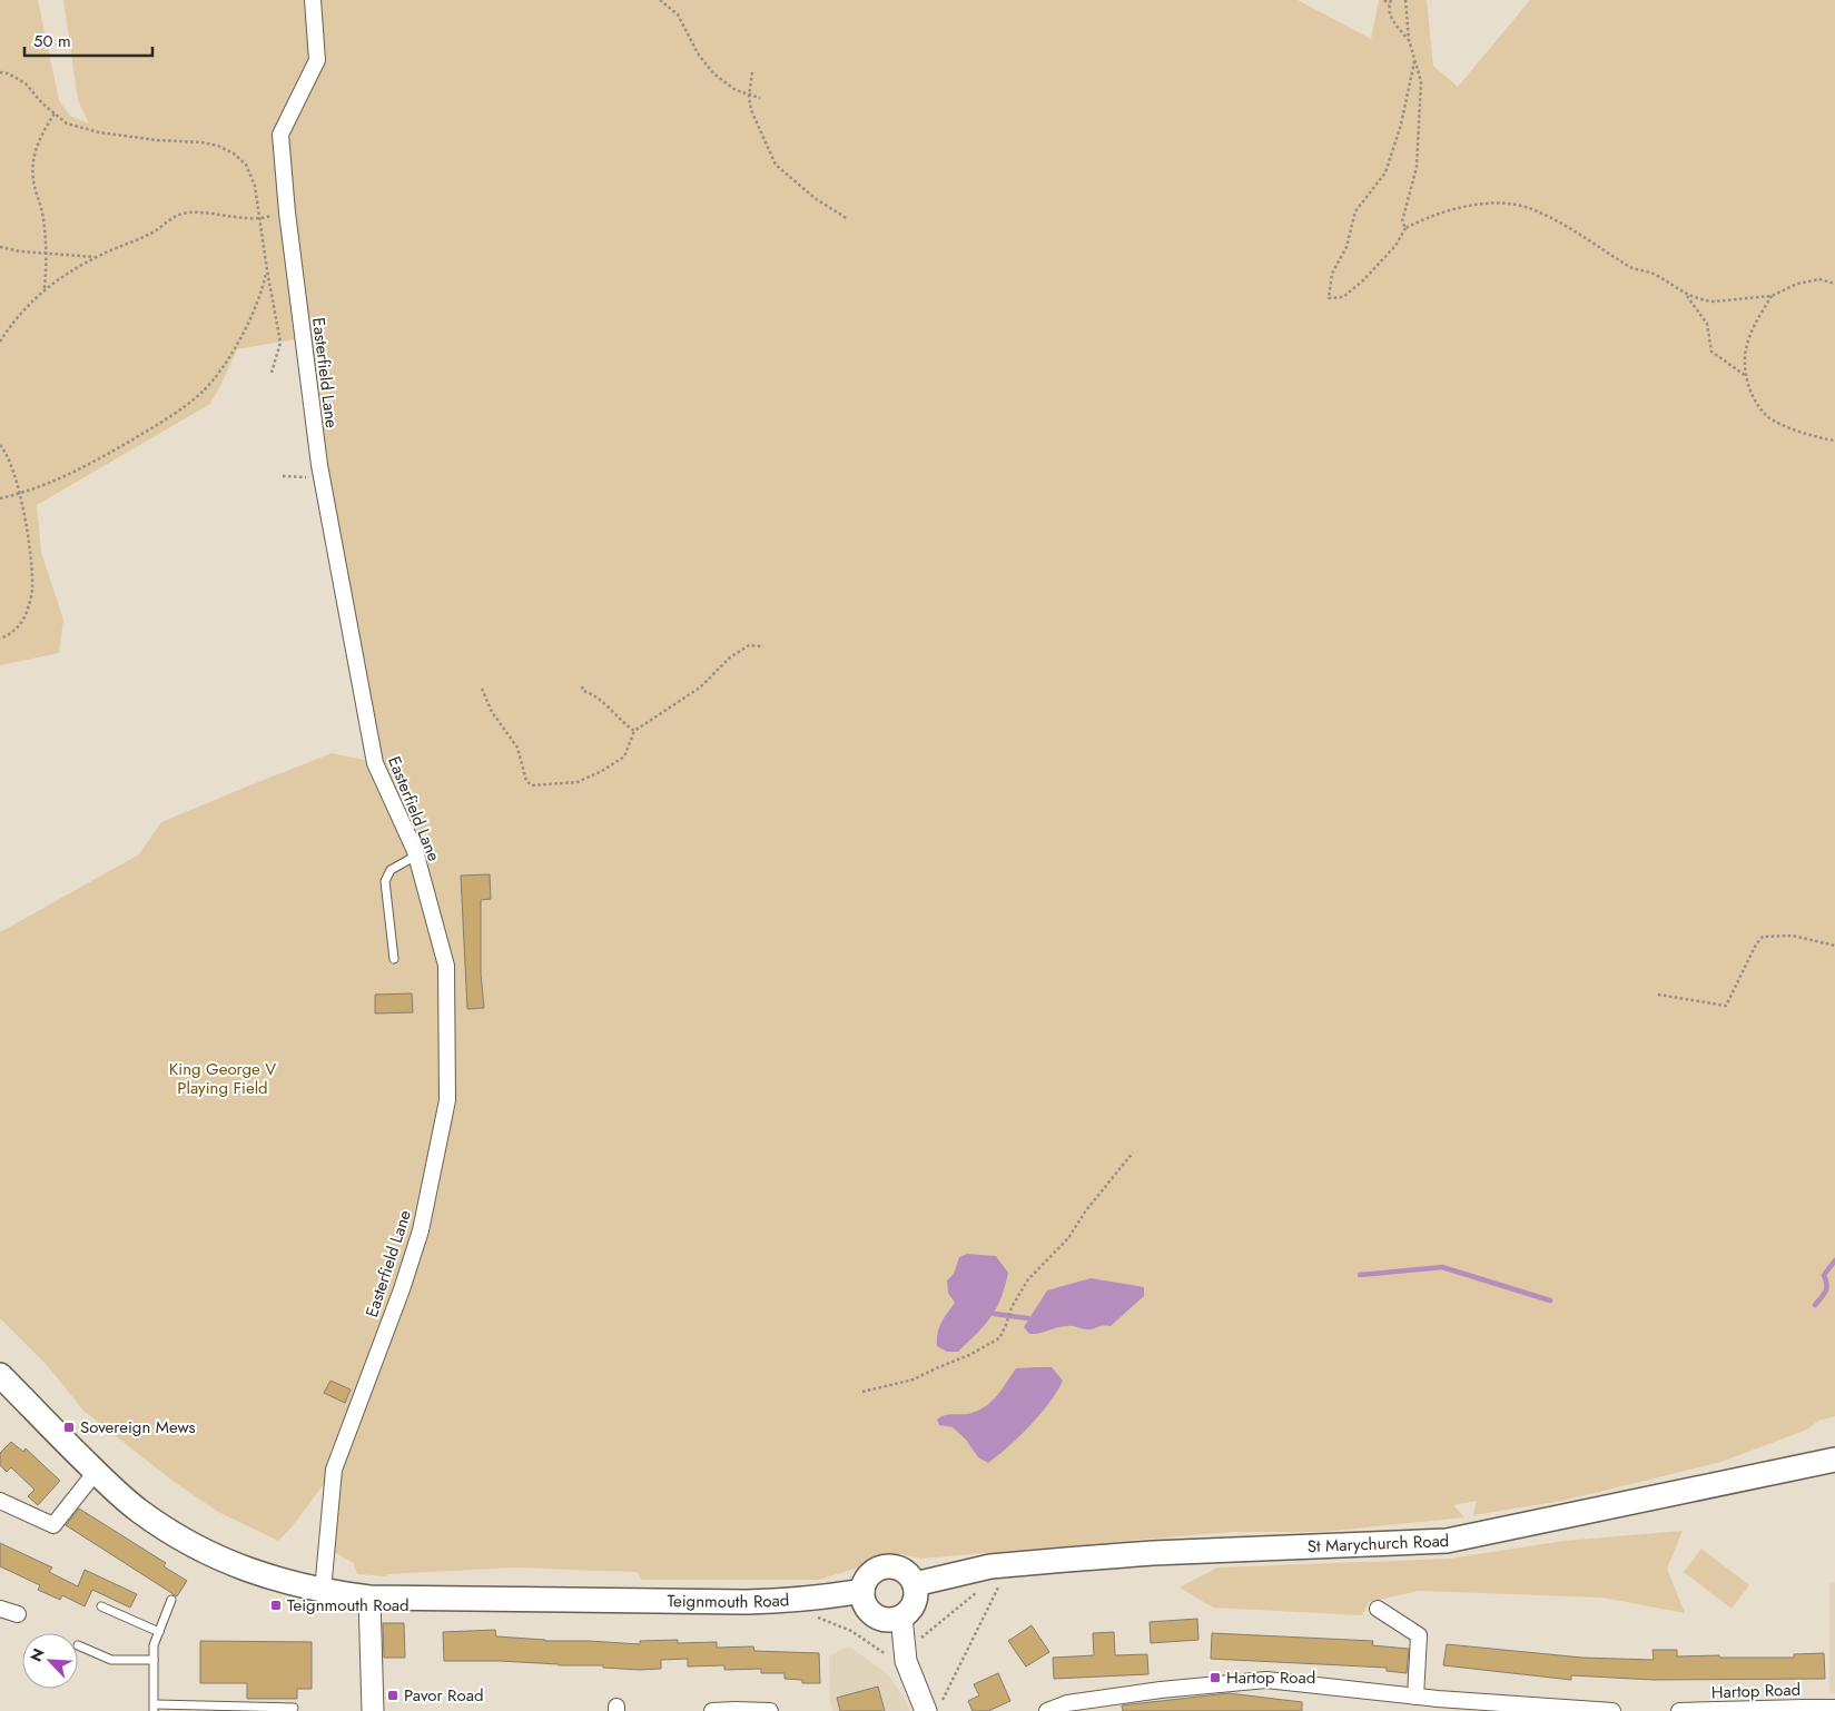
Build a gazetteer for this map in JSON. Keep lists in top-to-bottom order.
{
  "streets": {
    "main road": ["St Marychurch Road", "Teignmouth Road"],
    "street": ["Easterfield Lane", "Hartop Road"]
  },
  "crossings": [
    ["Easterfield Lane", "Teignmouth Road"],
    ["St Marychurch Road", "Teignmouth Road"]
  ],
  "parks": ["King George V Playing Field"],
  "places": {
    "transit": [
      "Sovereign Mews",
      "Teignmouth Road",
      "Hartop Road",
      "Pavor Road"
    ]
  },
  "scale_bar": "50 m",
  "north": "top left"
}
